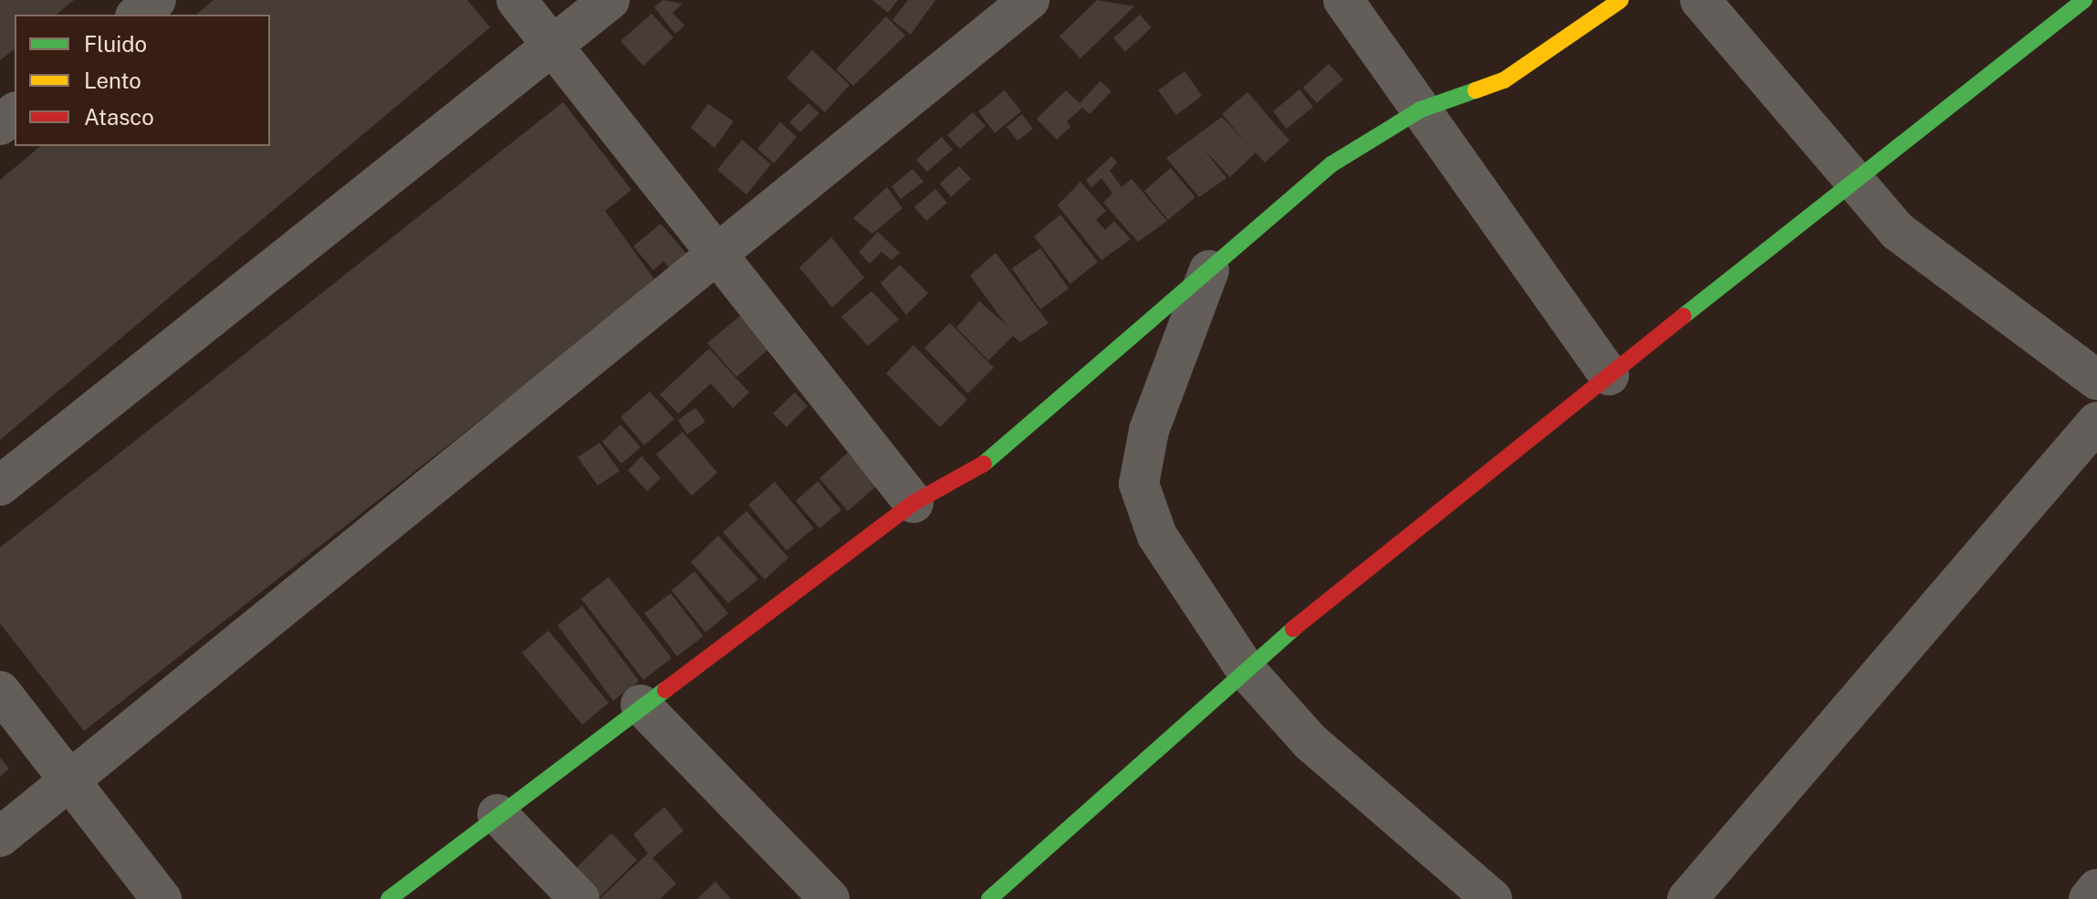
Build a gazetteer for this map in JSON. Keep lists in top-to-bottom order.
{
  "legend": ["Fluido", "Lento", "Atasco"]
}
